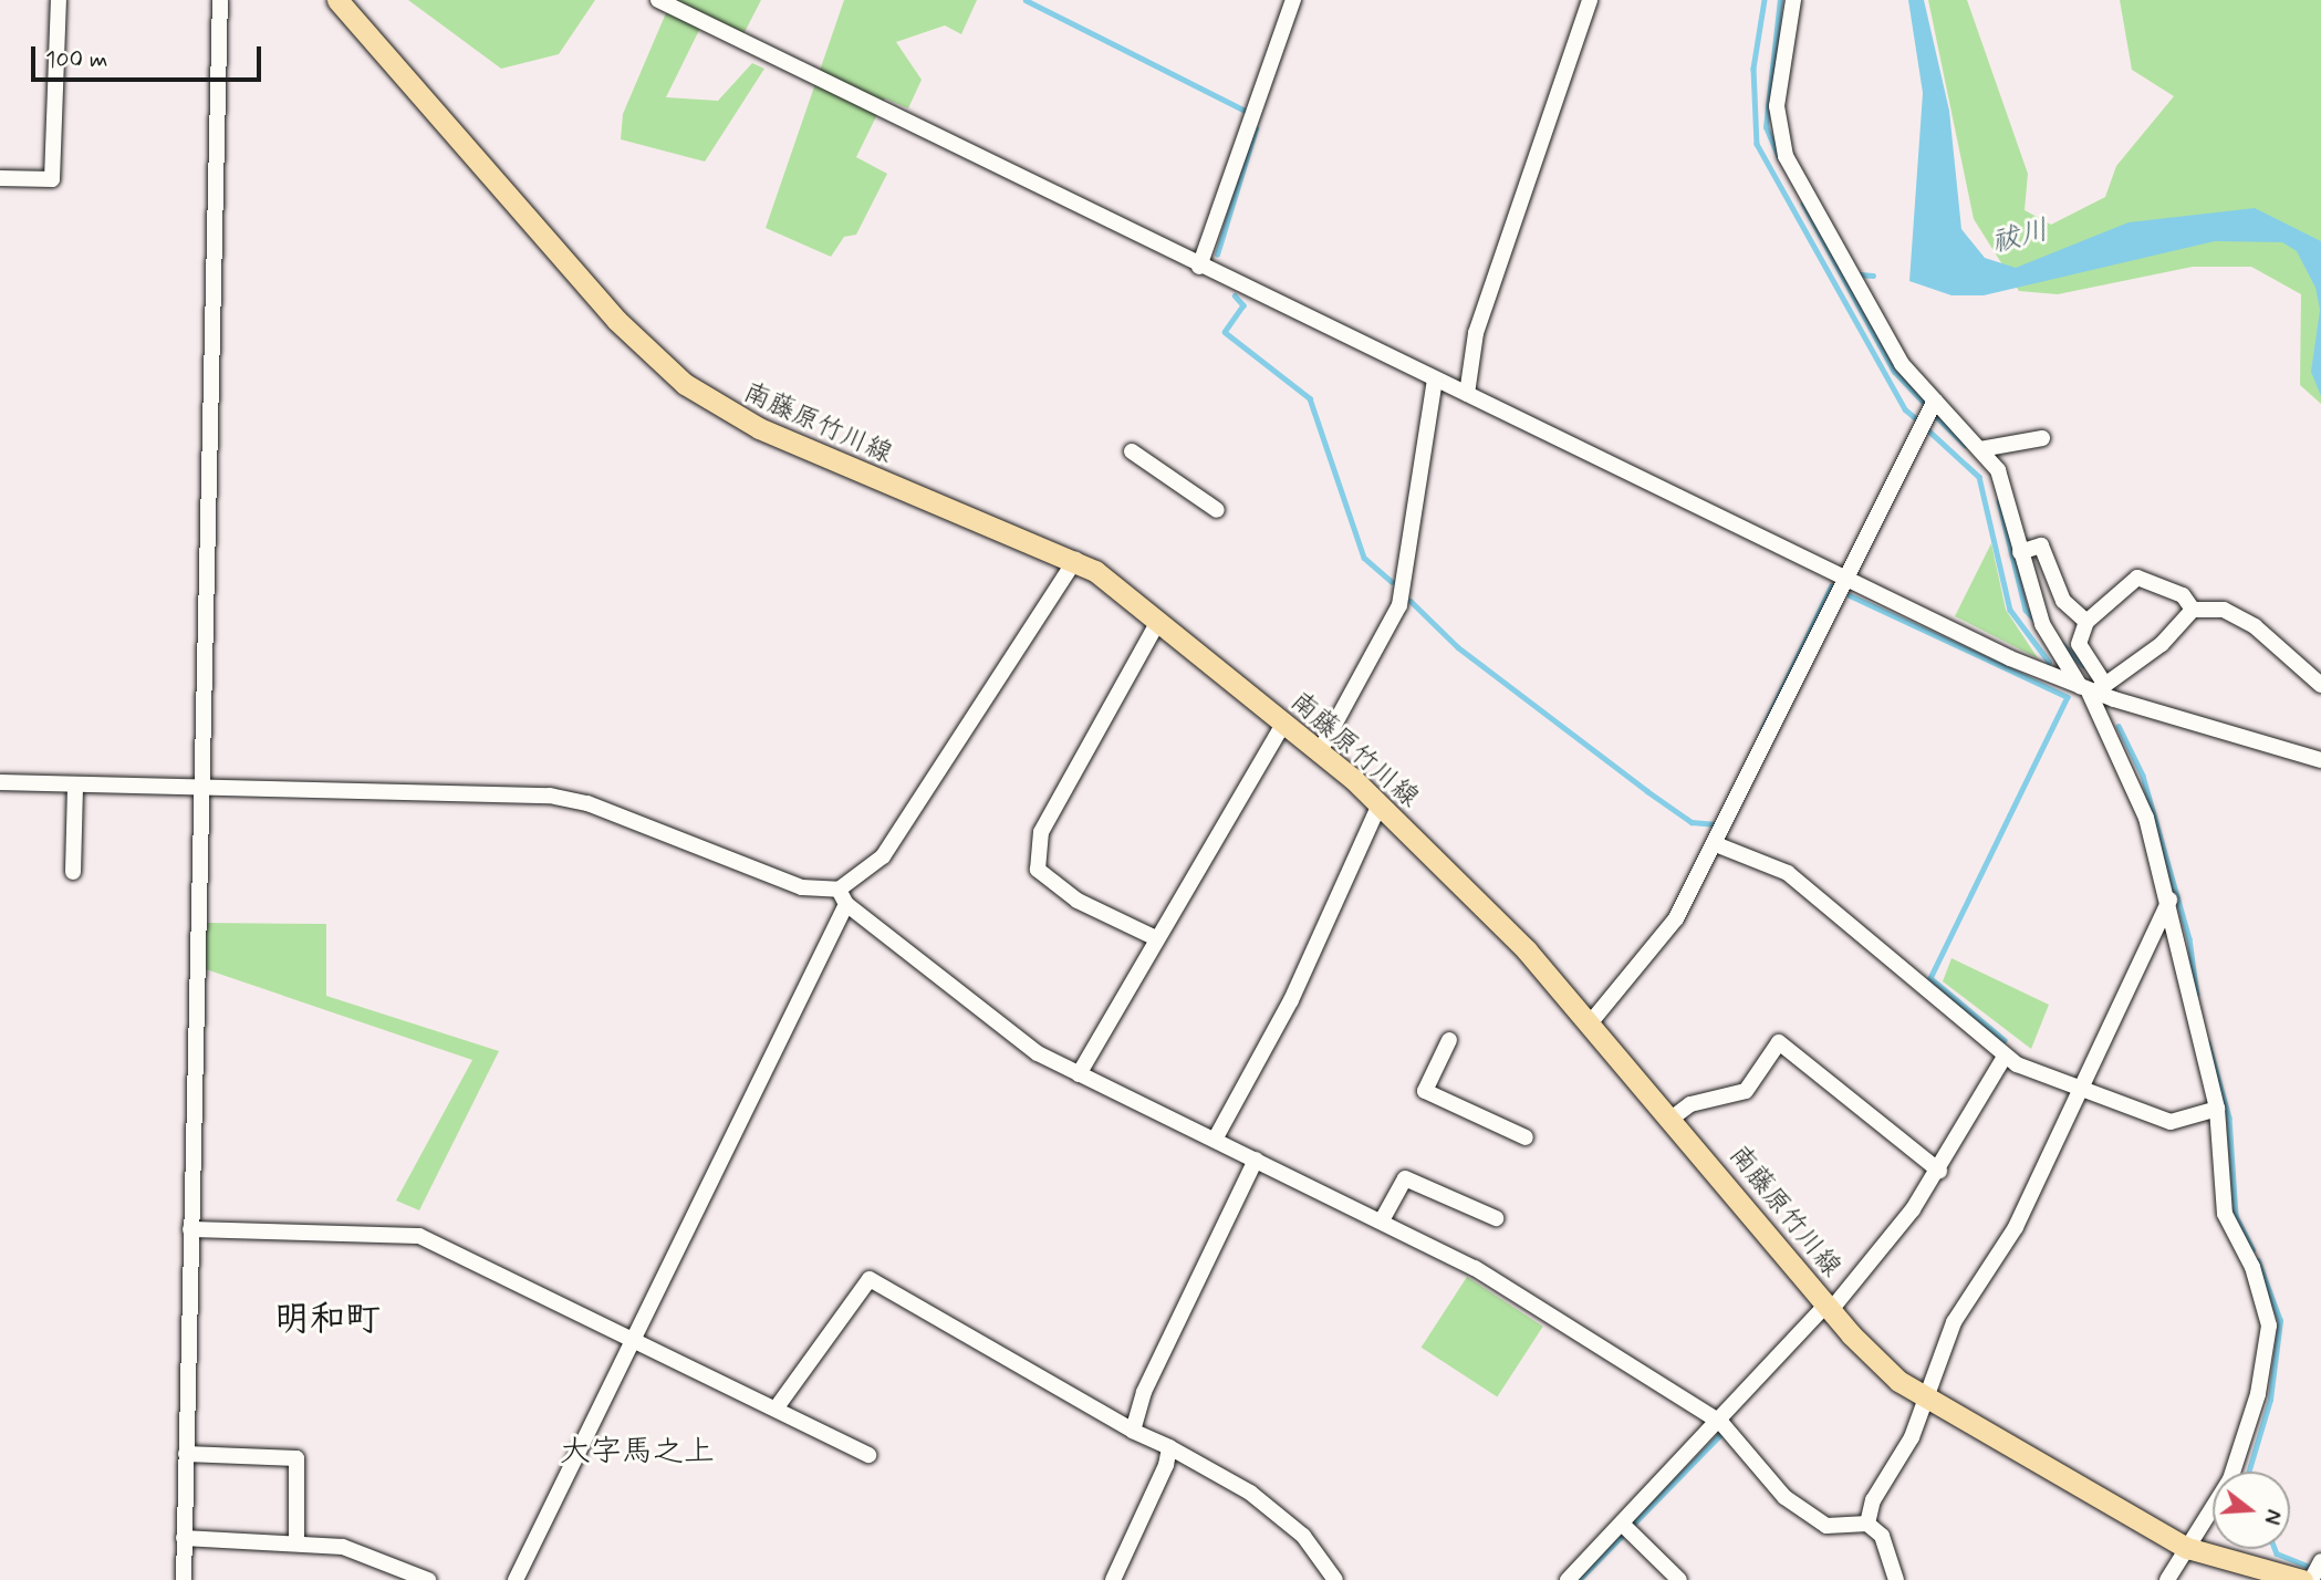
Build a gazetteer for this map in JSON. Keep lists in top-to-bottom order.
{
  "streets": {
    "main road": ["南藤原竹川線"]
  },
  "districts": ["明和町", "大字馬之上"],
  "water": ["祓川"],
  "scale_bar": "100 m",
  "north": "right"
}
